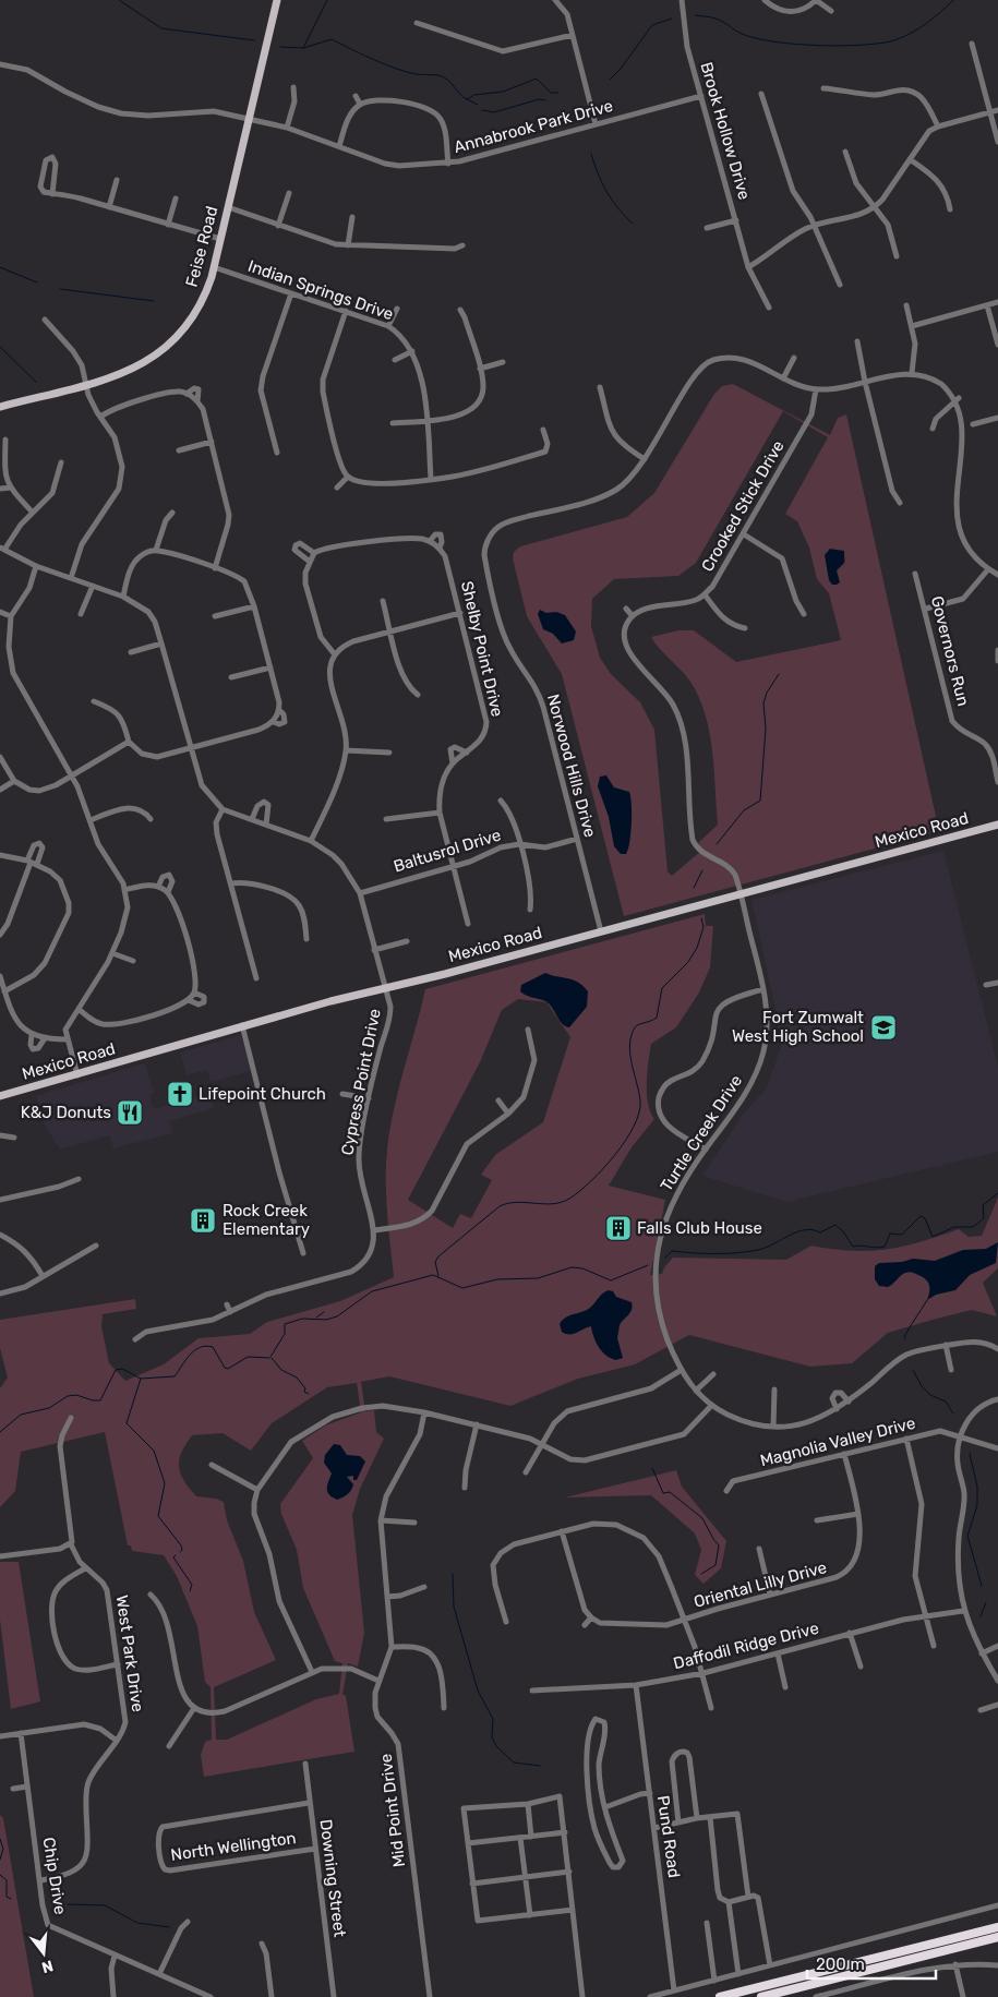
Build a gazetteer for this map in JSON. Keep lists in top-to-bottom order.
{
  "streets": {
    "main road": ["Feise Road", "Mexico Road"],
    "street": [
      "Annabrook Park Drive",
      "Brook Hollow Drive",
      "Indian Springs Drive",
      "Crooked Stick Drive",
      "Shelby Point Drive",
      "Governors Run",
      "Norwood Hills Drive",
      "Baltusrol Drive",
      "Cypress Point Drive",
      "Turtle Creek Drive",
      "Magnolia Valley Drive",
      "Oriental Lilly Drive",
      "Daffodil Ridge Drive",
      "West Park Drive",
      "Mid Point Drive",
      "Pund Road",
      "North Wellington",
      "Chip Drive",
      "Downing Street"
    ]
  },
  "crossings": [
    ["Annabrook Park Drive", "Brook Hollow Drive"],
    ["Annabrook Park Drive", "Feise Road"],
    ["Feise Road", "Indian Springs Drive"],
    ["Crooked Stick Drive", "Norwood Hills Drive"],
    ["Shelby Point Drive", "Baltusrol Drive"],
    ["Norwood Hills Drive", "Mexico Road"],
    ["Norwood Hills Drive", "Baltusrol Drive"],
    ["Mexico Road", "Cypress Point Drive"],
    ["Mexico Road", "Turtle Creek Drive"],
    ["Baltusrol Drive", "Cypress Point Drive"],
    ["Magnolia Valley Drive", "Oriental Lilly Drive"],
    ["Daffodil Ridge Drive", "Pund Road"],
    ["North Wellington", "Downing Street"]
  ],
  "places": {
    "school or university": ["Fort Zumwalt West High School"],
    "church": ["Lifepoint Church"],
    "restaurant": ["K&J Donuts"],
    "building": ["Rock Creek Elementary", "Falls Club House"]
  },
  "scale_bar": "200 m",
  "north": "bottom"
}
